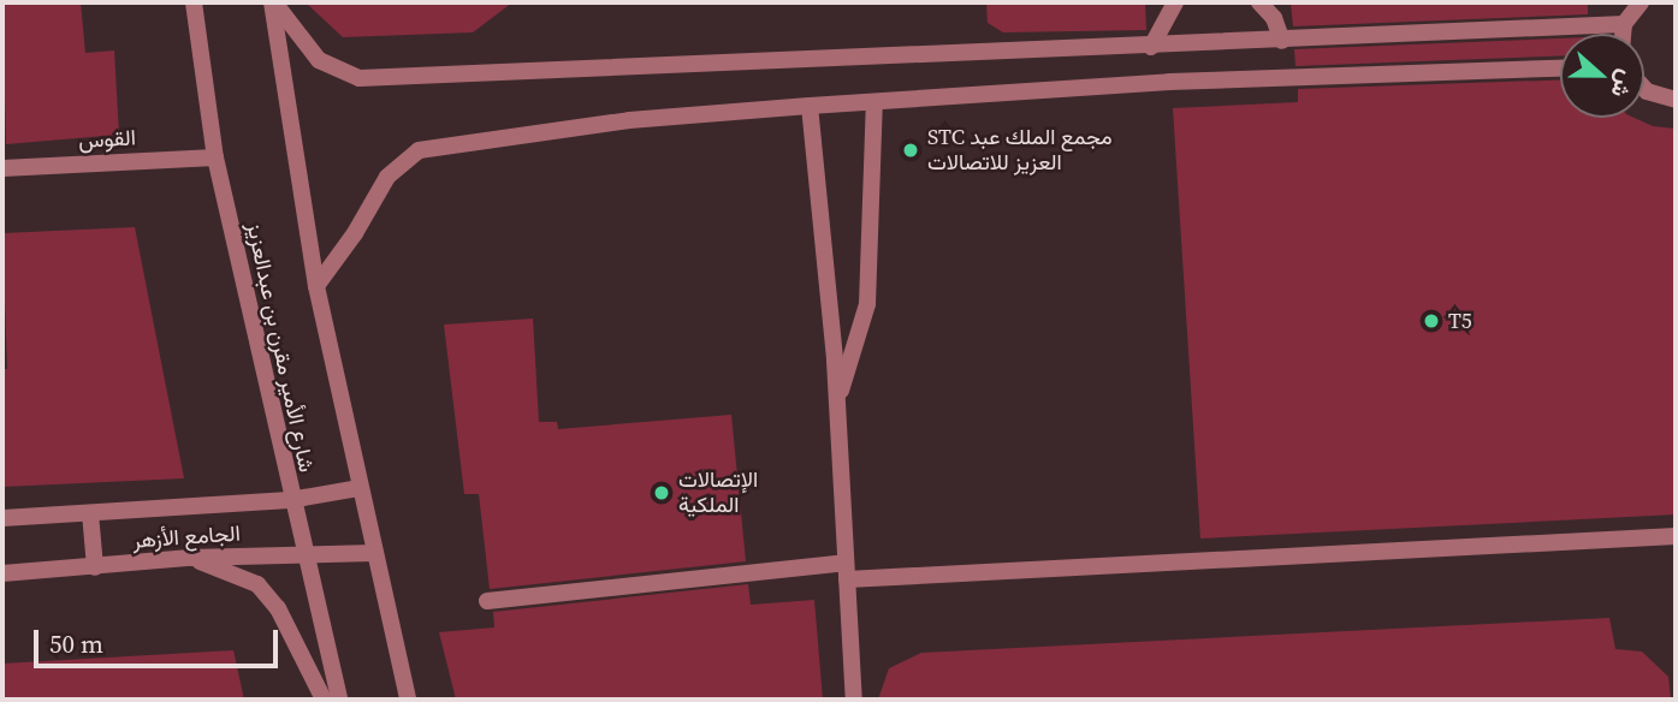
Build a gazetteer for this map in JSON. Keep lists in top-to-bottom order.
{
  "streets": {
    "street": ["القوس", "شارع الأمير مقرن بن عبدالعزيز", "الجامع الأزهر"]
  },
  "crossings": [
    ["القوس", "شارع الأمير مقرن بن عبدالعزيز"],
    ["شارع الأمير مقرن بن عبدالعزيز", "الجامع الأزهر"]
  ],
  "places": ["STC مجمع الملك عبد العزيز للاتصالات", "T5", "الإتصالات الملكية"],
  "scale_bar": "50 m",
  "north": "right"
}
